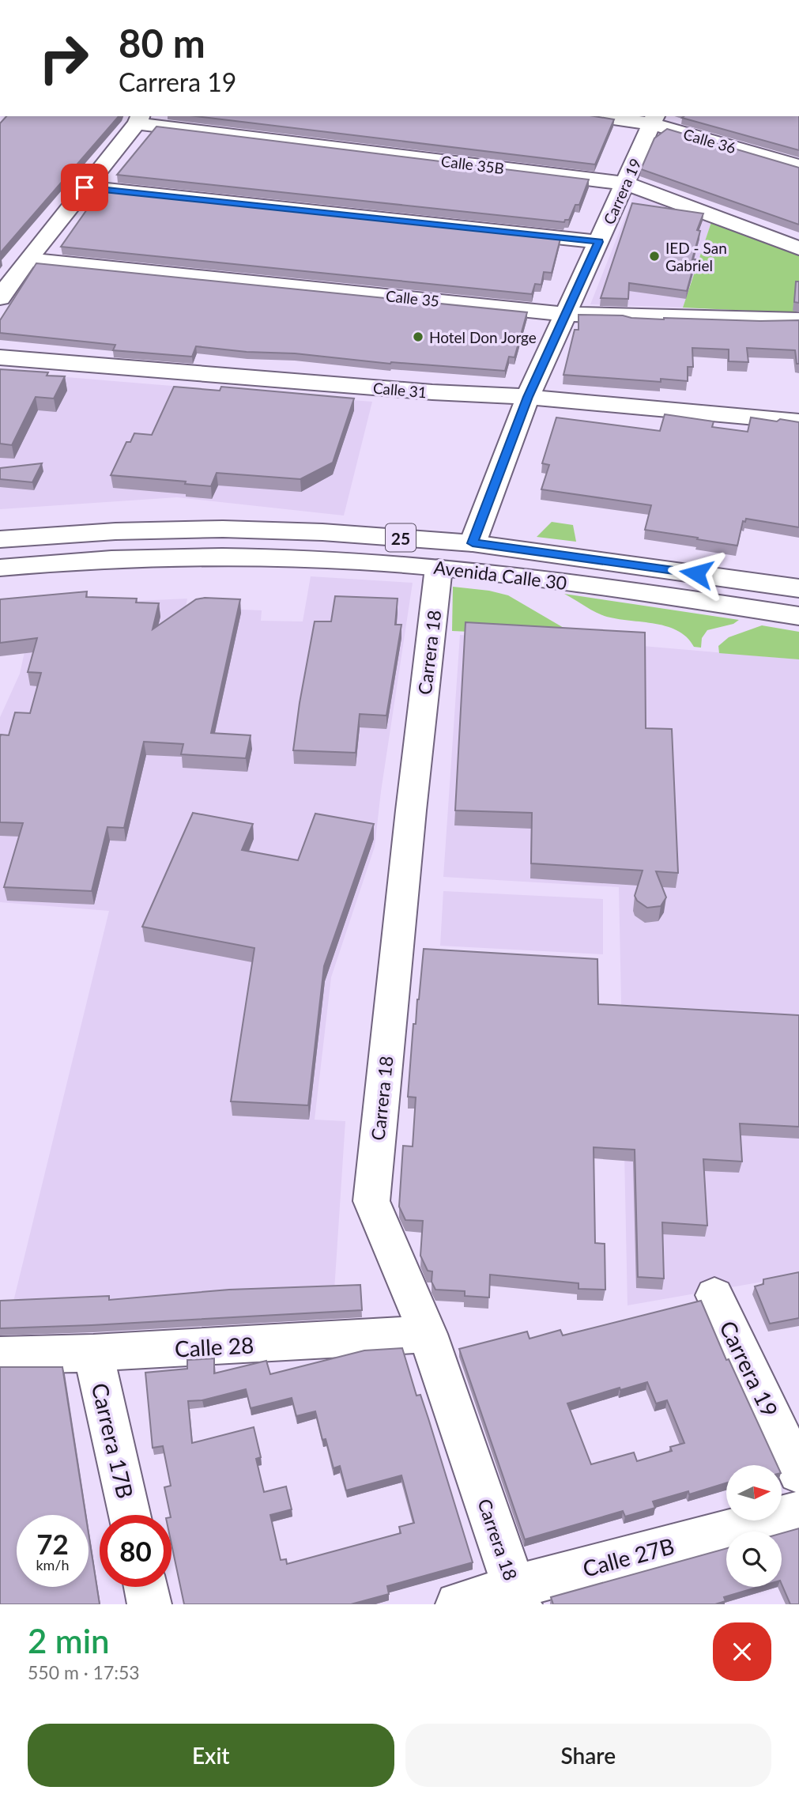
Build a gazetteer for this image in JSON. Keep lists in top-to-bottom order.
{
  "streets": {
    "main road": [
      "Calle 36",
      "Calle 35B",
      "Carrera 19",
      "Calle 35",
      "Calle 31",
      "25",
      "Avenida Calle 30",
      "Carrera 18",
      "Calle 28",
      "Carrera 17B",
      "Calle 27B"
    ]
  },
  "crossings": [
    ["Calle 36", "Carrera 19"],
    ["Calle 35B", "Carrera 19"],
    ["Carrera 19", "Calle 35"],
    ["Carrera 19", "Calle 31"],
    ["Carrera 19", "Avenida Calle 30"],
    ["Avenida Calle 30", "Carrera 18"],
    ["Carrera 18", "Calle 28"],
    ["Carrera 18", "Calle 27B"],
    ["Calle 28", "Carrera 17B"]
  ],
  "places": ["IED - San Gabriel", "Hotel Don Jorge"],
  "north": "right",
  "page": {
    "turn": ["80 m", "Carrera 19"],
    "speed": "72 km/h",
    "limit": "80",
    "heading": ["2 min", "550 m · 17:53"],
    "buttons": ["Exit", "Share"]
  }
}
